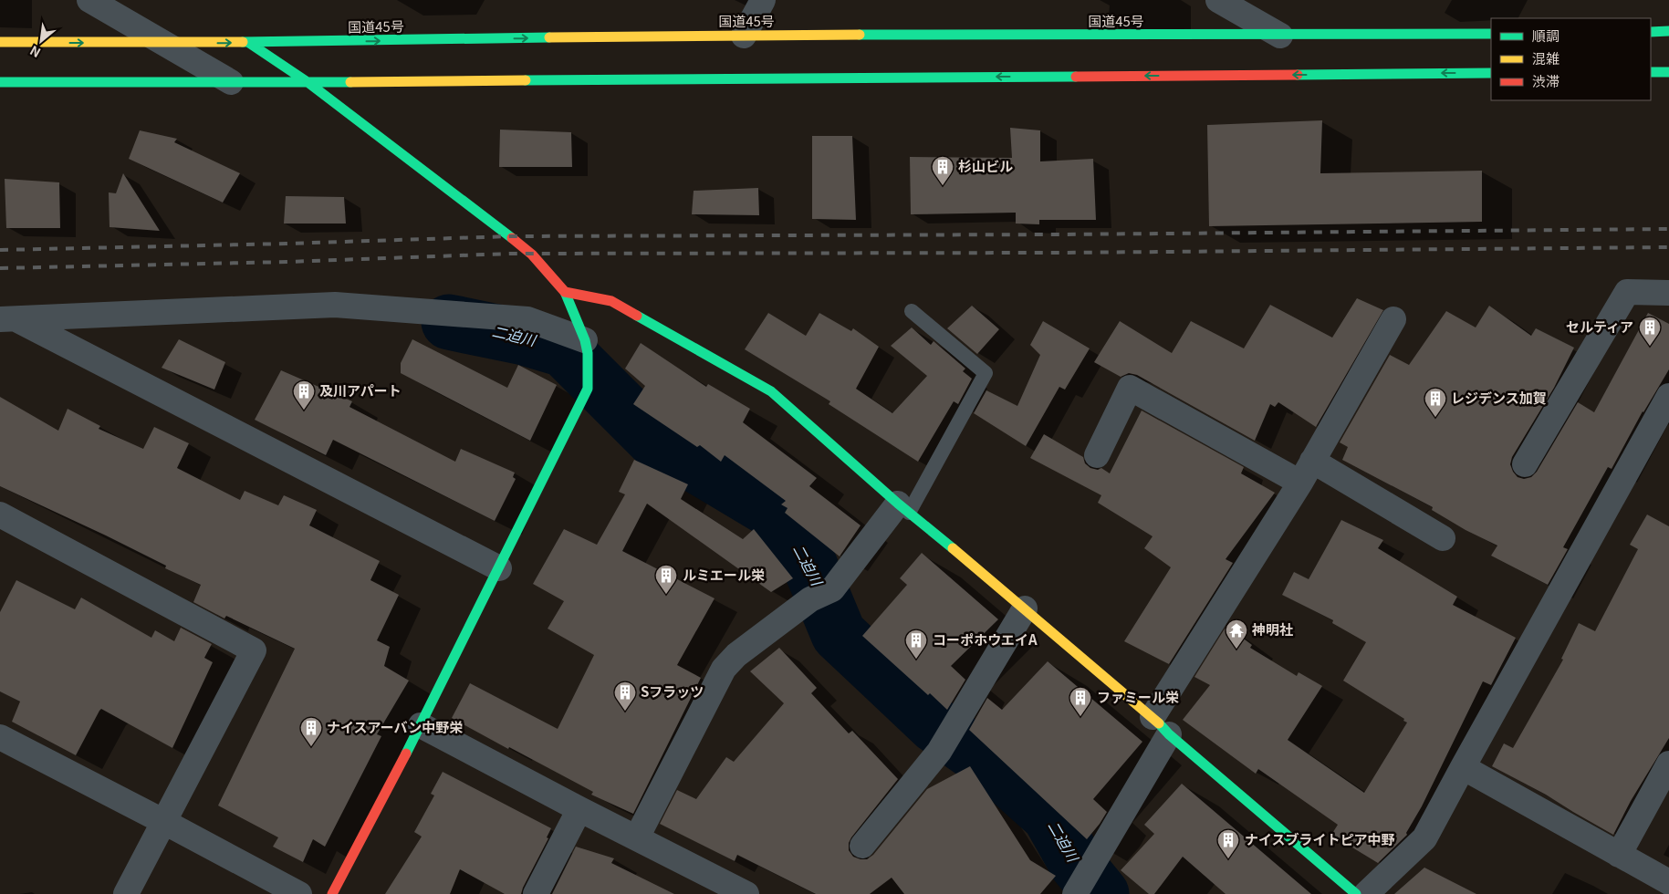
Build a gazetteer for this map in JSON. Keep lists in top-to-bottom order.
{
  "streets": {
    "main road": ["国道45号"]
  },
  "water": ["二迫川"],
  "places": {
    "building": [
      "杉山ビル",
      "セルティア",
      "及川アパート",
      "レジデンス加賀",
      "ルミエール栄",
      "コーポホウエイA",
      "Sフラッツ",
      "ファミール栄",
      "ナイスアーバン中野栄",
      "ナイスブライトピア中野"
    ],
    "temple": ["神明社"]
  },
  "legend": ["順調", "混雑", "渋滞"],
  "north": "bottom left"
}
